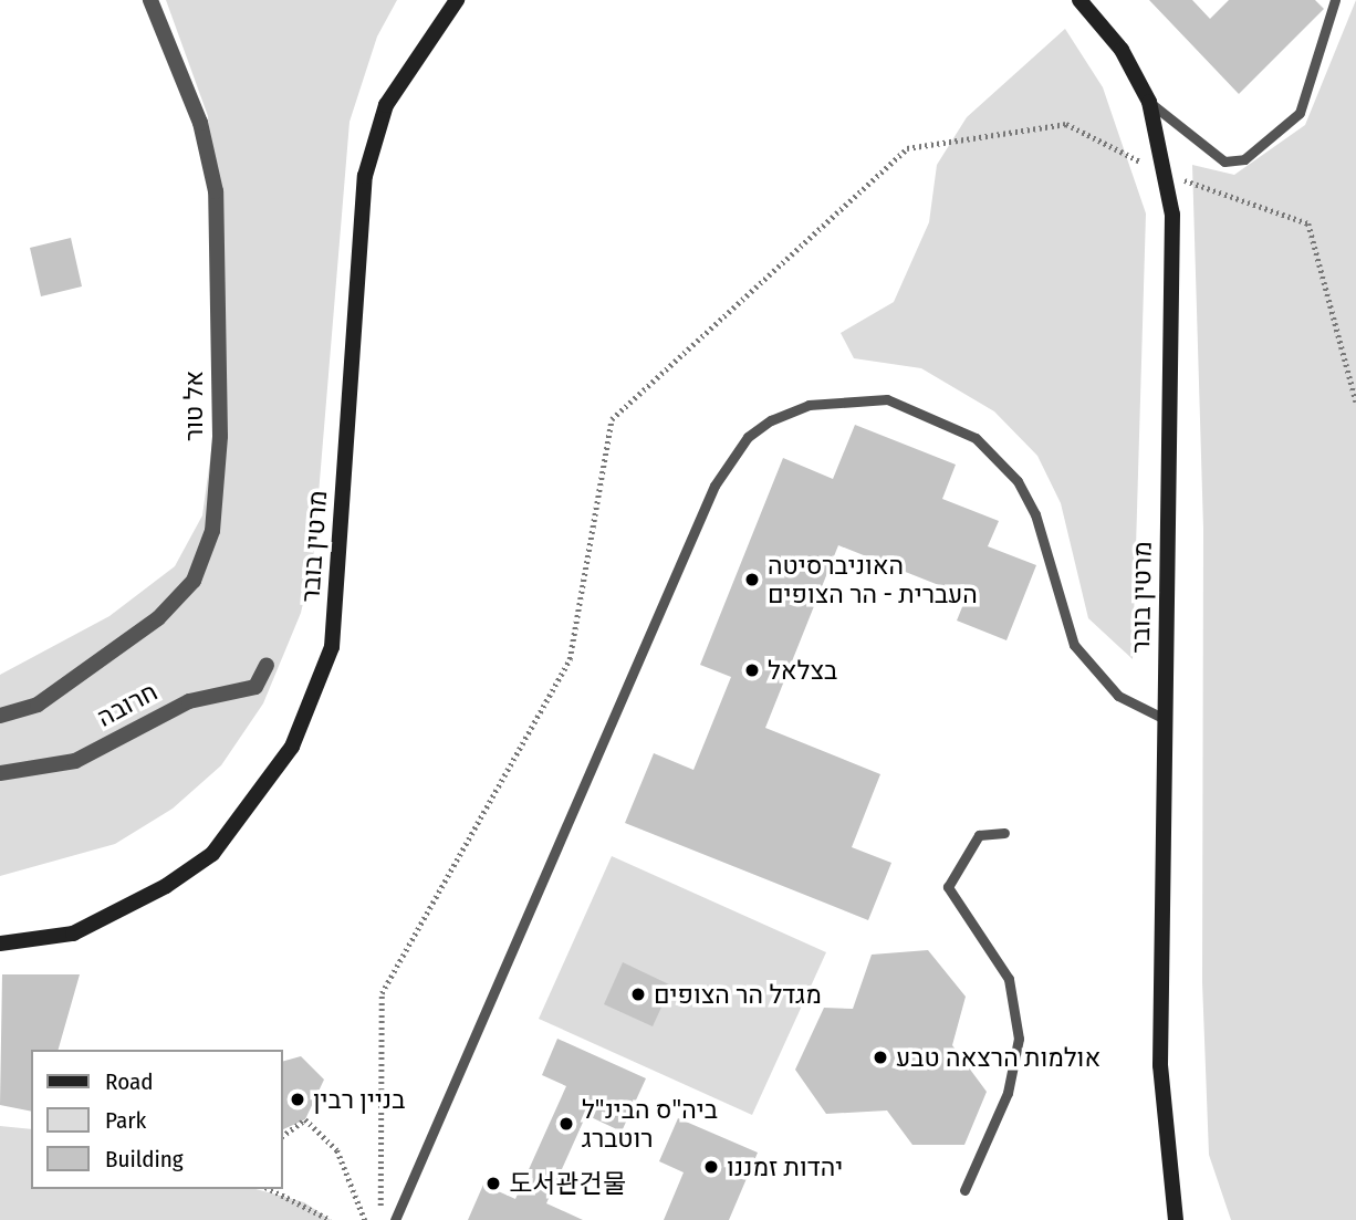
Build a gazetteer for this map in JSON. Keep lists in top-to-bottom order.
{
  "streets": {
    "street": ["אל טור", "מרטין בובר", "חרובה"]
  },
  "places": [
    "האוניברסיטה העברית - הר הצופים",
    "בצלאל",
    "מגדל הר הצופים",
    "אולמות הרצאה טבע",
    "בניין רבין",
    "ביה\"ס הבינ\"ל רוטברג",
    "יהדות זמננו",
    "도서관건물"
  ],
  "legend": ["Road", "Park", "Building"]
}
